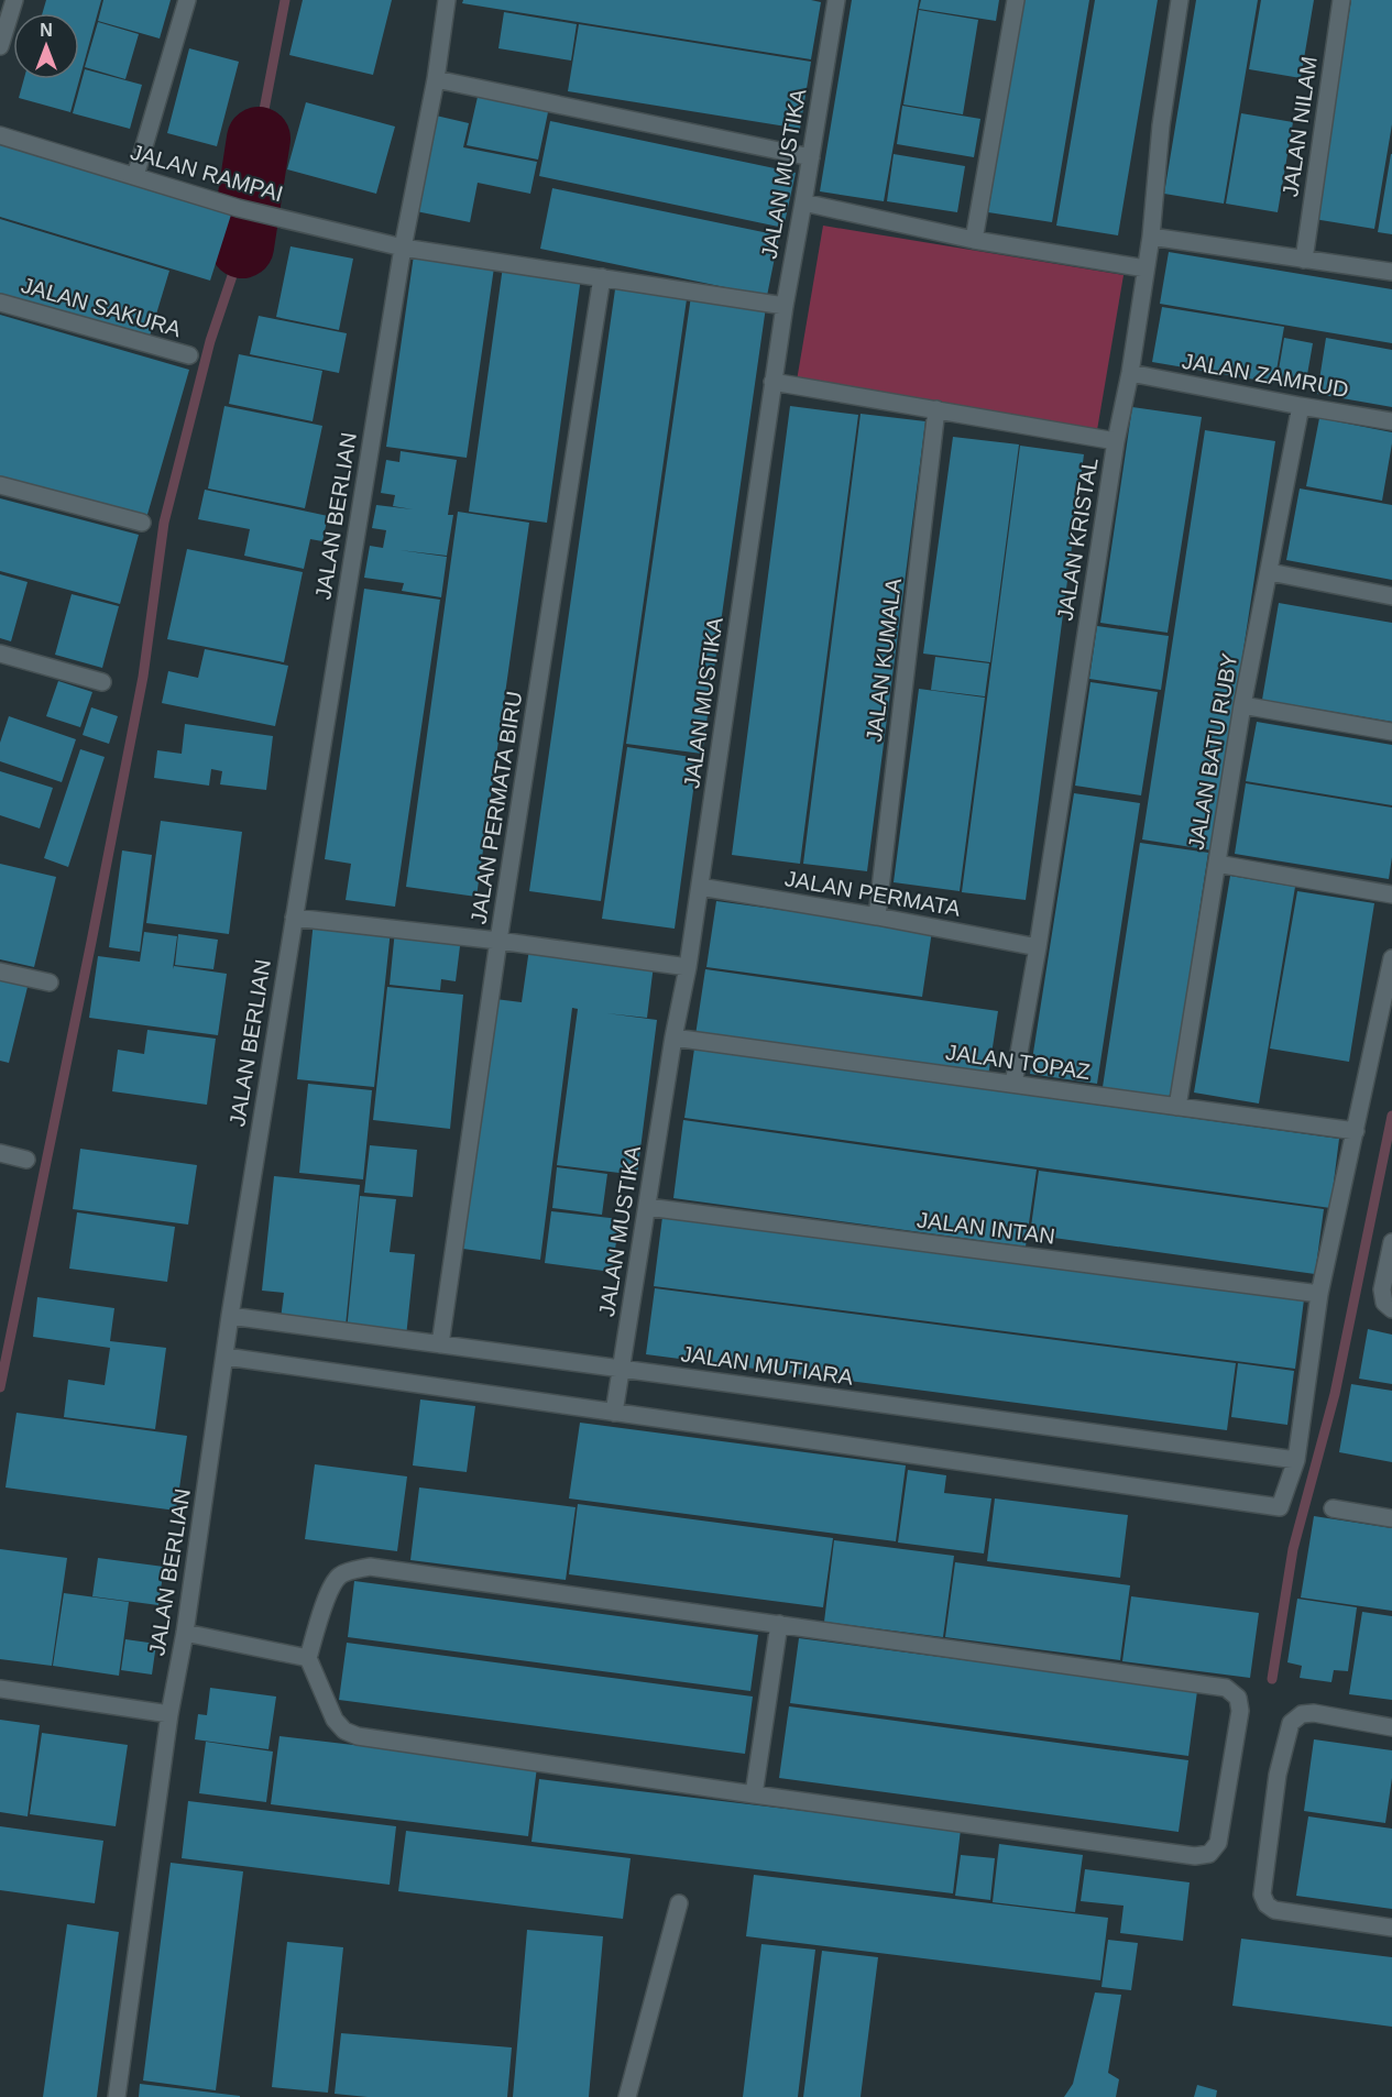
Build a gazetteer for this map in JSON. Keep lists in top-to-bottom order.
{
  "streets": {
    "street": [
      "JALAN NILAM",
      "JALAN RAMPAI",
      "JALAN MUSTIKA",
      "JALAN SAKURA",
      "JALAN ZAMRUD",
      "JALAN BERLIAN",
      "JALAN KRISTAL",
      "JALAN KUMALA",
      "JALAN BATU RUBY",
      "JALAN PERMATA BIRU",
      "JALAN PERMATA",
      "JALAN TOPAZ",
      "JALAN INTAN",
      "JALAN MUTIARA"
    ]
  },
  "crossings": [
    ["JALAN RAMPAI", "JALAN MUSTIKA"],
    ["JALAN RAMPAI", "JALAN BERLIAN"],
    ["JALAN RAMPAI", "JALAN PERMATA BIRU"],
    ["JALAN MUSTIKA", "JALAN PERMATA"],
    ["JALAN MUSTIKA", "JALAN TOPAZ"],
    ["JALAN MUSTIKA", "JALAN INTAN"],
    ["JALAN MUSTIKA", "JALAN MUTIARA"],
    ["JALAN ZAMRUD", "JALAN KRISTAL"],
    ["JALAN ZAMRUD", "JALAN BATU RUBY"],
    ["JALAN BERLIAN", "JALAN MUTIARA"],
    ["JALAN KRISTAL", "JALAN PERMATA"],
    ["JALAN KRISTAL", "JALAN TOPAZ"],
    ["JALAN KUMALA", "JALAN PERMATA"],
    ["JALAN BATU RUBY", "JALAN TOPAZ"],
    ["JALAN PERMATA BIRU", "JALAN MUTIARA"]
  ],
  "north": "top"
}
